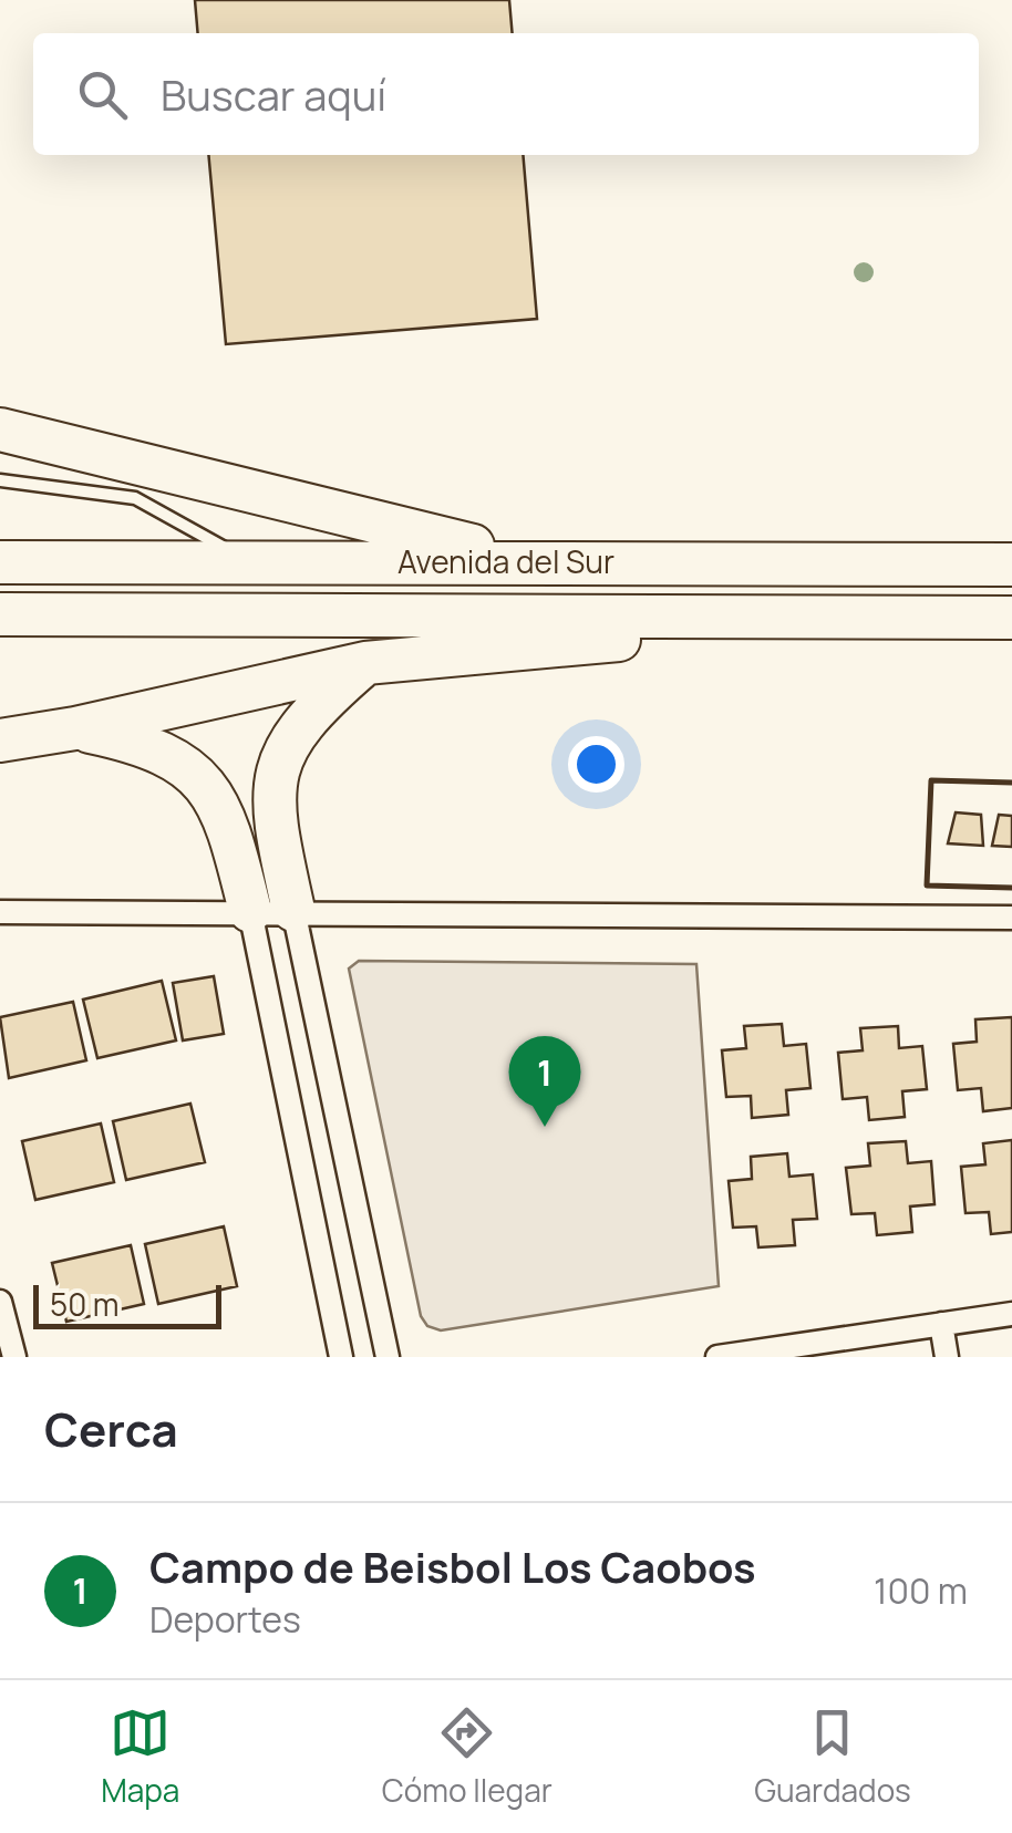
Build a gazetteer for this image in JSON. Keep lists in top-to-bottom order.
{
  "streets": {
    "highway": ["Avenida del Sur"]
  },
  "scale_bar": "50 m",
  "page": {
    "search": "Buscar aquí",
    "pins": "1",
    "scale": "50 m",
    "heading": "Cerca",
    "list": [
      {
        "mark": "1",
        "name": "Campo de Beisbol Los Caobos",
        "note": "Deportes",
        "value": "100 m"
      }
    ],
    "nav": ["Mapa", "Cómo llegar", "Guardados"]
  }
}
